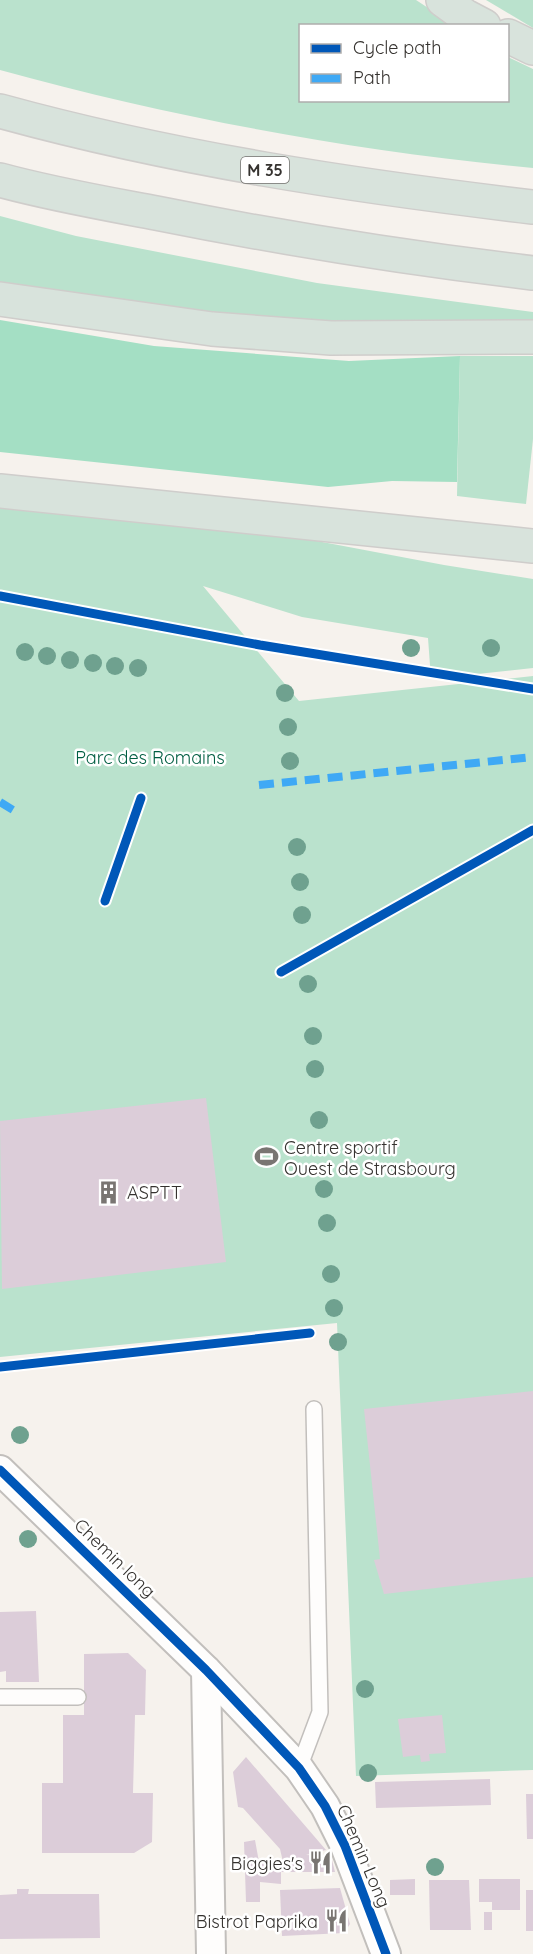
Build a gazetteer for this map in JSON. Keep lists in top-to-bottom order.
{
  "streets": {
    "highway": ["M 35"],
    "street": ["Chemin long", "Chemin Long"]
  },
  "crossings": [
    ["Chemin long", "Chemin Long"]
  ],
  "parks": ["Parc des Romains"],
  "places": {
    "sports": ["Centre sportif Ouest de Strasbourg"],
    "building": ["ASPTT"],
    "restaurant": ["Biggies's", "Bistrot Paprika"]
  },
  "legend": ["Cycle path", "Path"]
}
